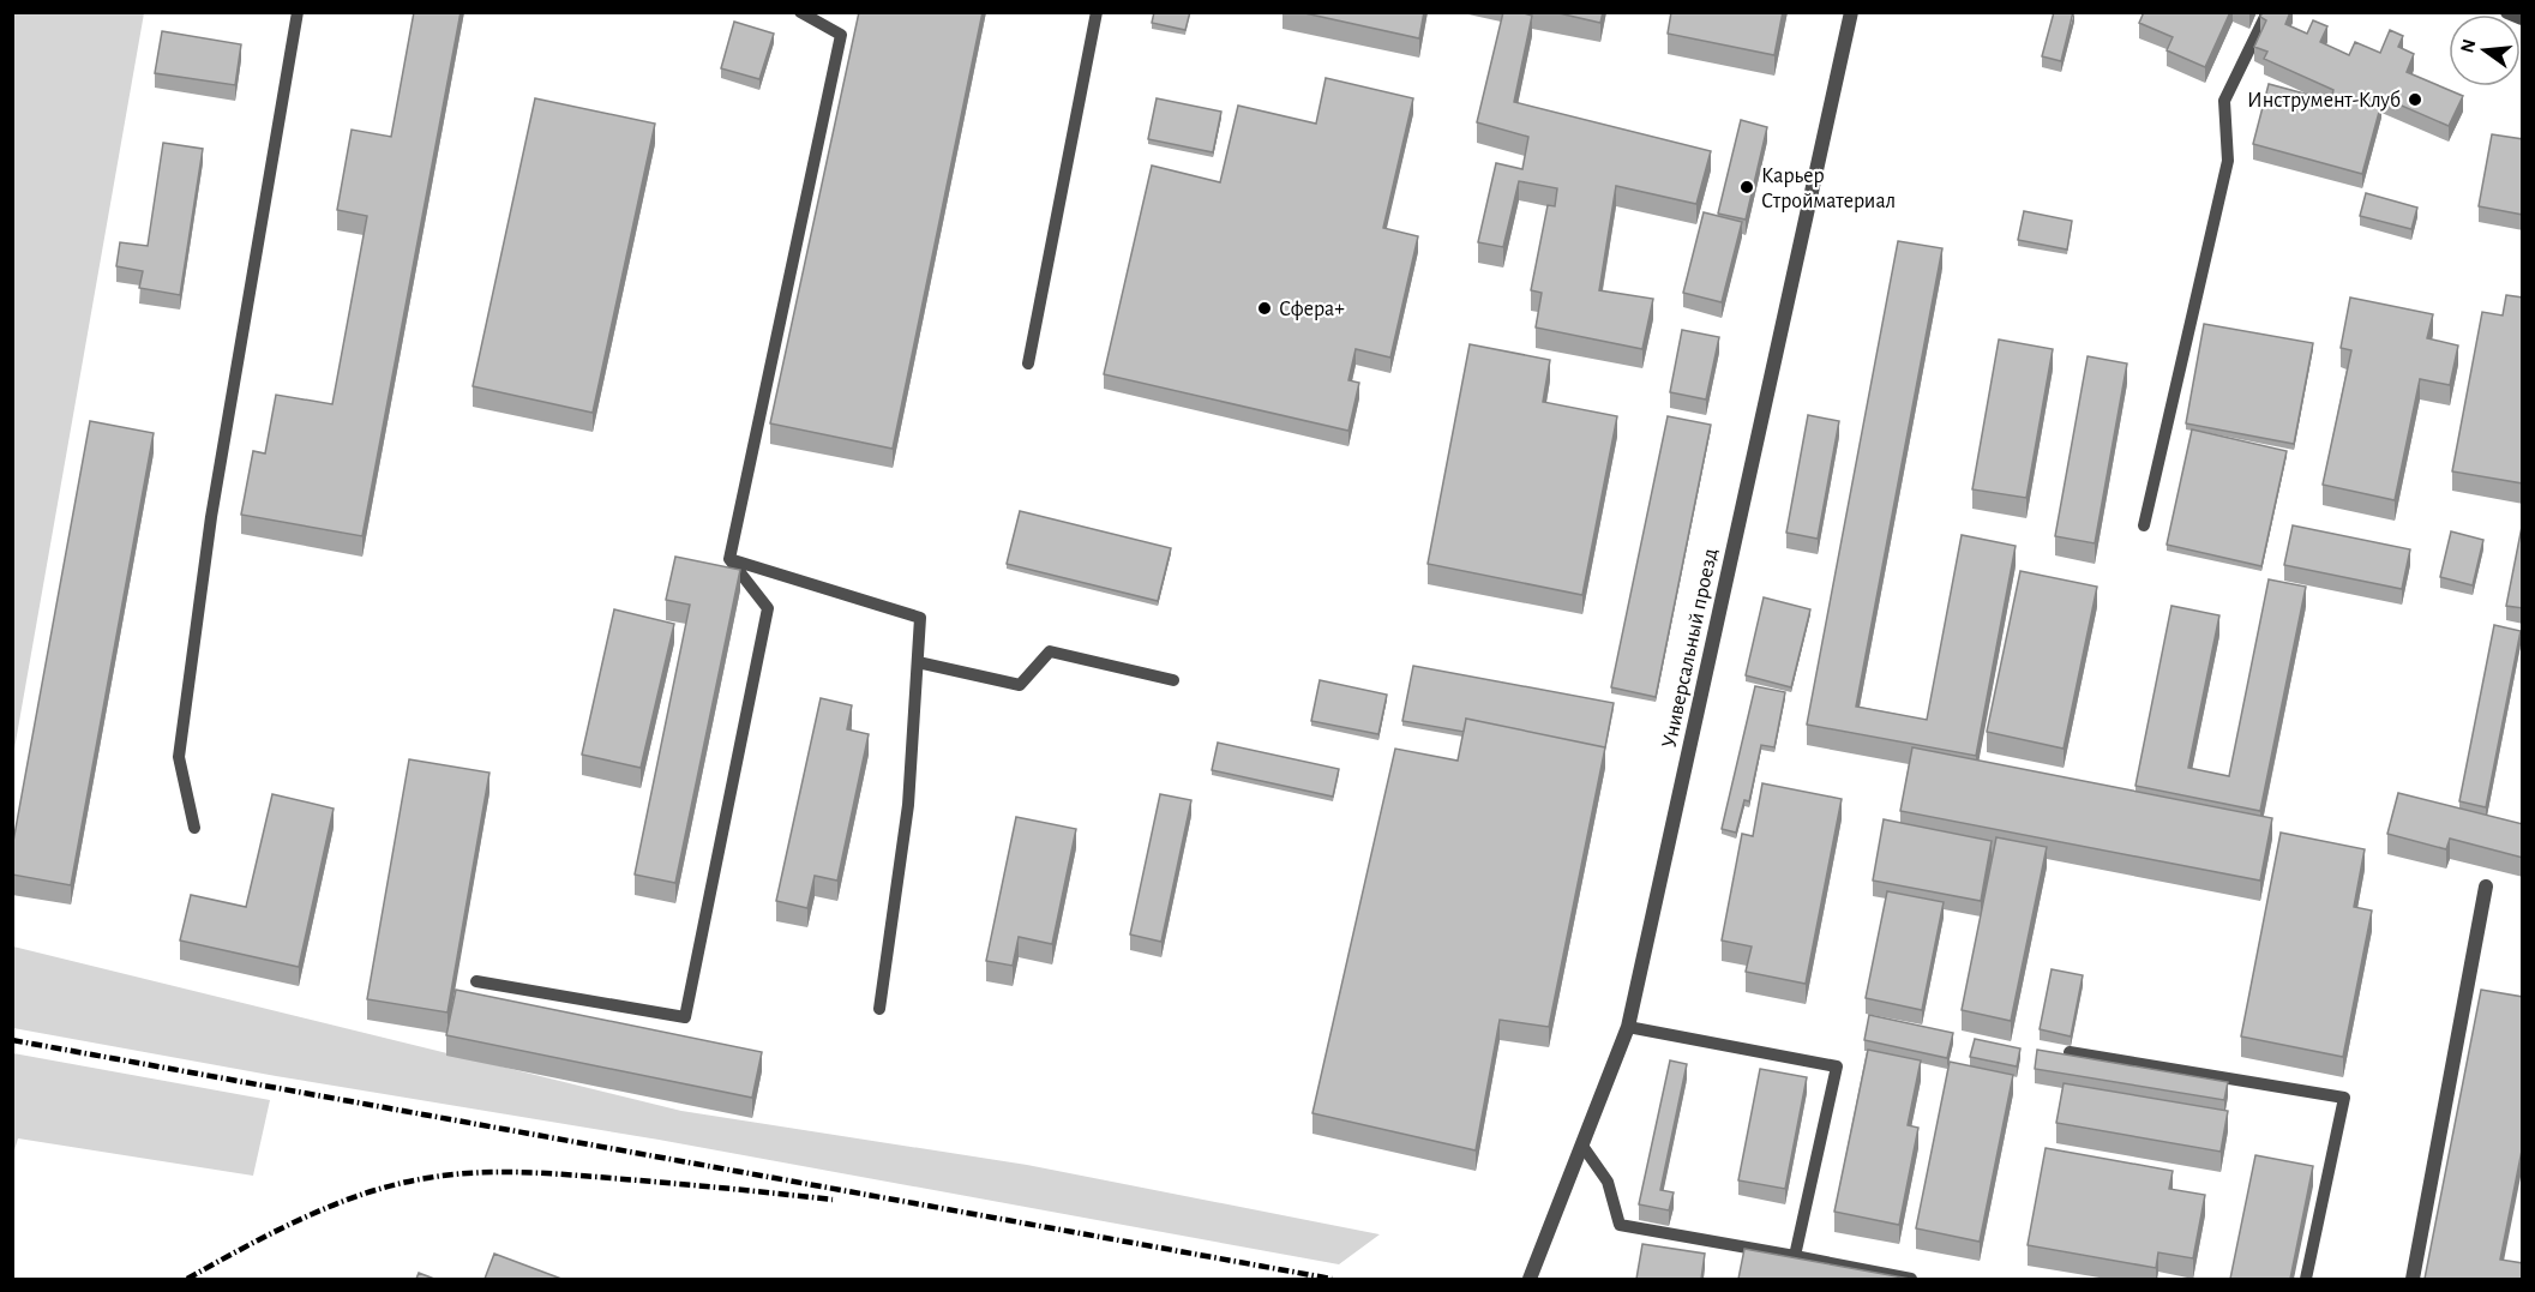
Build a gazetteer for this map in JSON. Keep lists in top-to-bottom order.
{
  "streets": {
    "street": ["Универсальный проезд"]
  },
  "places": ["Инструмент-Клуб", "Карьер Стройматериал", "Сфера+"],
  "north": "left"
}
